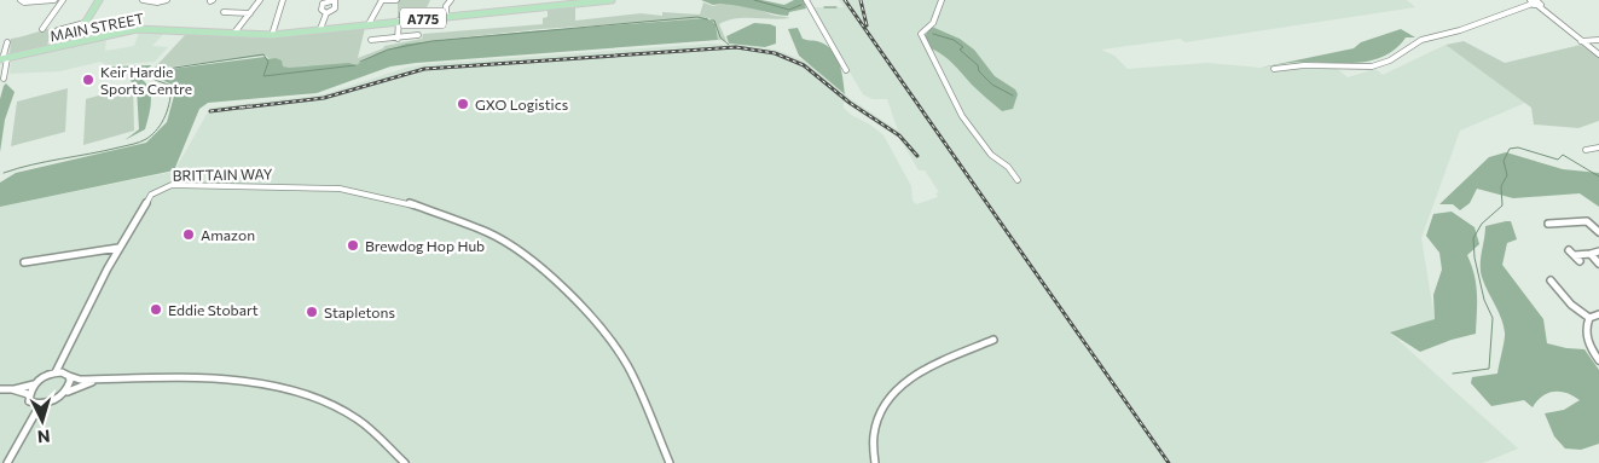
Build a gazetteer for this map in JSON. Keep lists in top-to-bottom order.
{
  "streets": {
    "main road": ["A775", "MAIN STREET"],
    "street": ["BRITTAIN WAY"]
  },
  "crossings": [
    ["A775", "MAIN STREET"]
  ],
  "places": [
    "Keir Hardie Sports Centre",
    "GXO Logistics",
    "Amazon",
    "Brewdog Hop Hub",
    "Eddie Stobart",
    "Stapletons"
  ],
  "north": "bottom"
}
